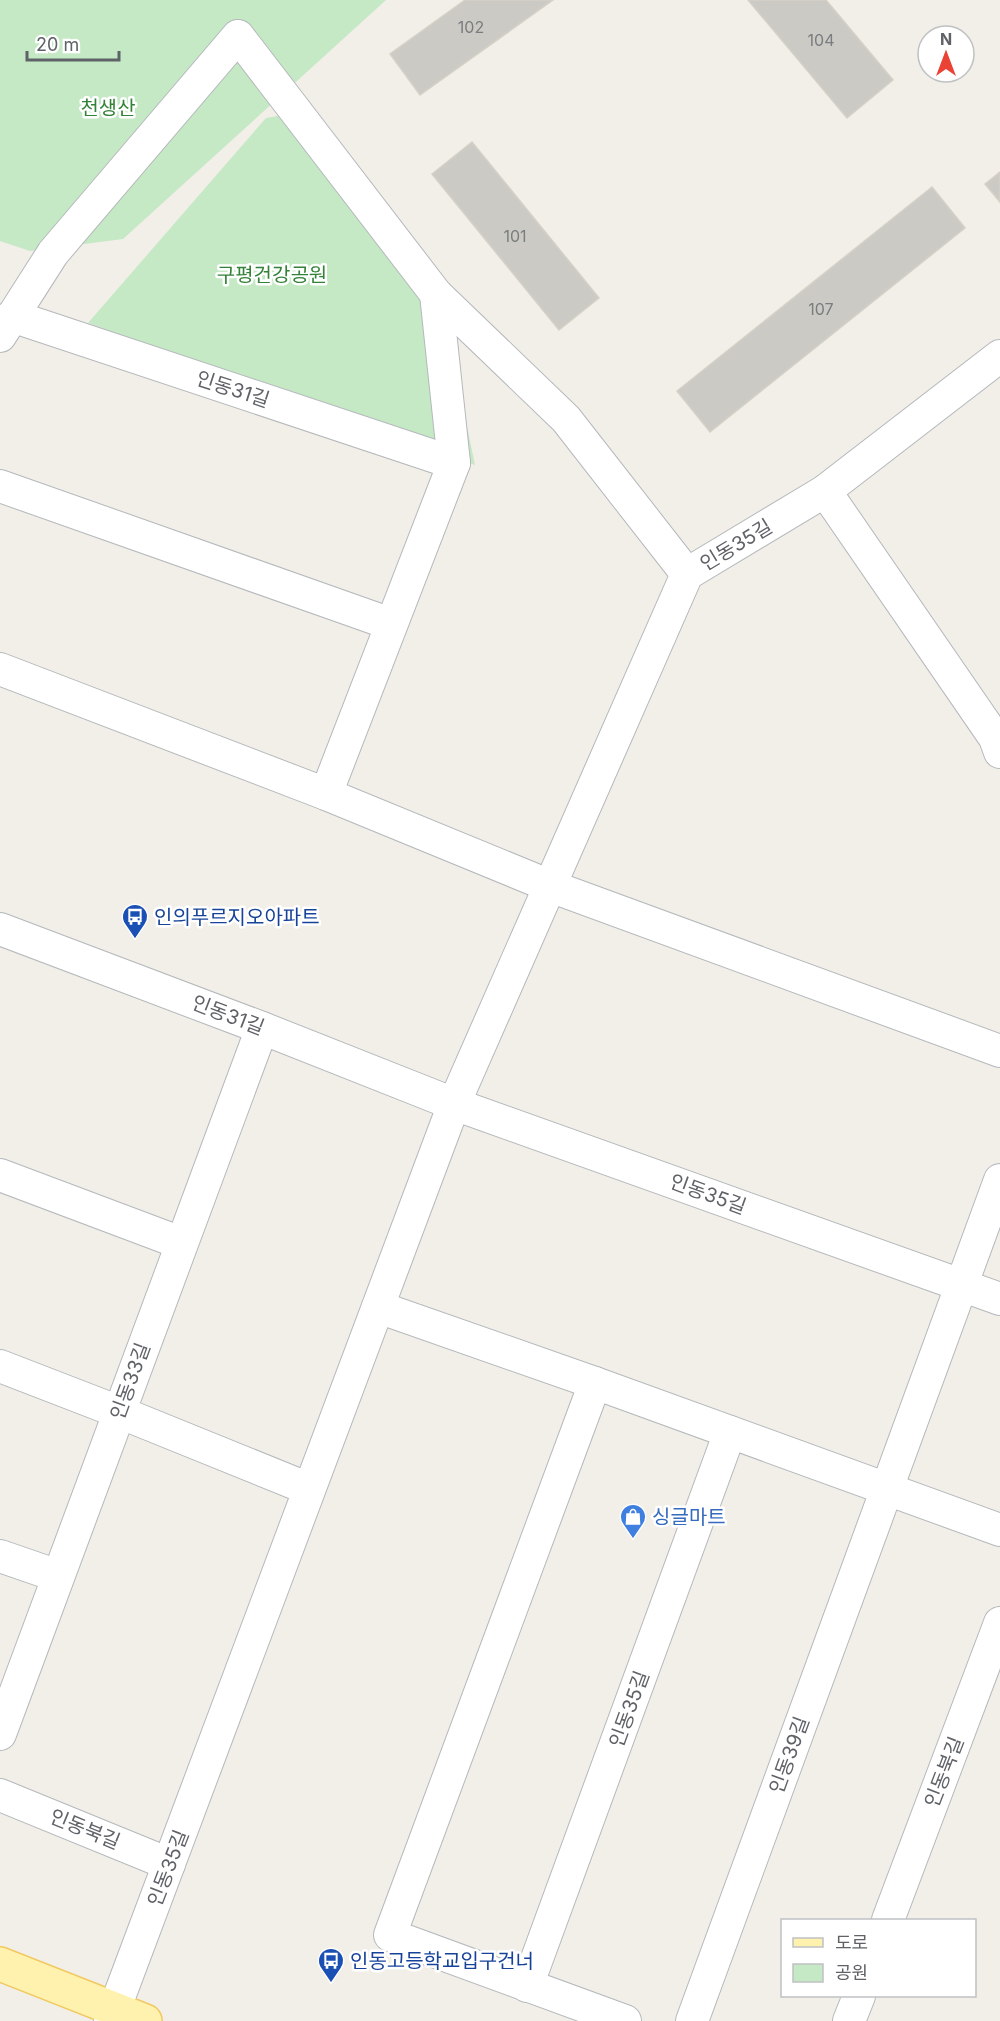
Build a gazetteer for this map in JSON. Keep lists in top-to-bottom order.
{
  "streets": {
    "street": [
      "인동31길",
      "인동35길",
      "인동33길",
      "인동39길",
      "인동북길"
    ]
  },
  "crossings": [
    ["인동31길", "인동35길"],
    ["인동31길", "인동33길"],
    ["인동35길", "인동39길"],
    ["인동35길", "인동북길"]
  ],
  "parks": ["천생산", "구평건강공원"],
  "places": {
    "bus stop": ["인의푸르지오아파트", "인동고등학교입구건너"],
    "shop": ["싱글마트"]
  },
  "house_numbers": [
    "102",
    "104",
    "101",
    "107"
  ],
  "legend": ["도로", "공원"],
  "scale_bar": "20 m",
  "north": "top"
}
